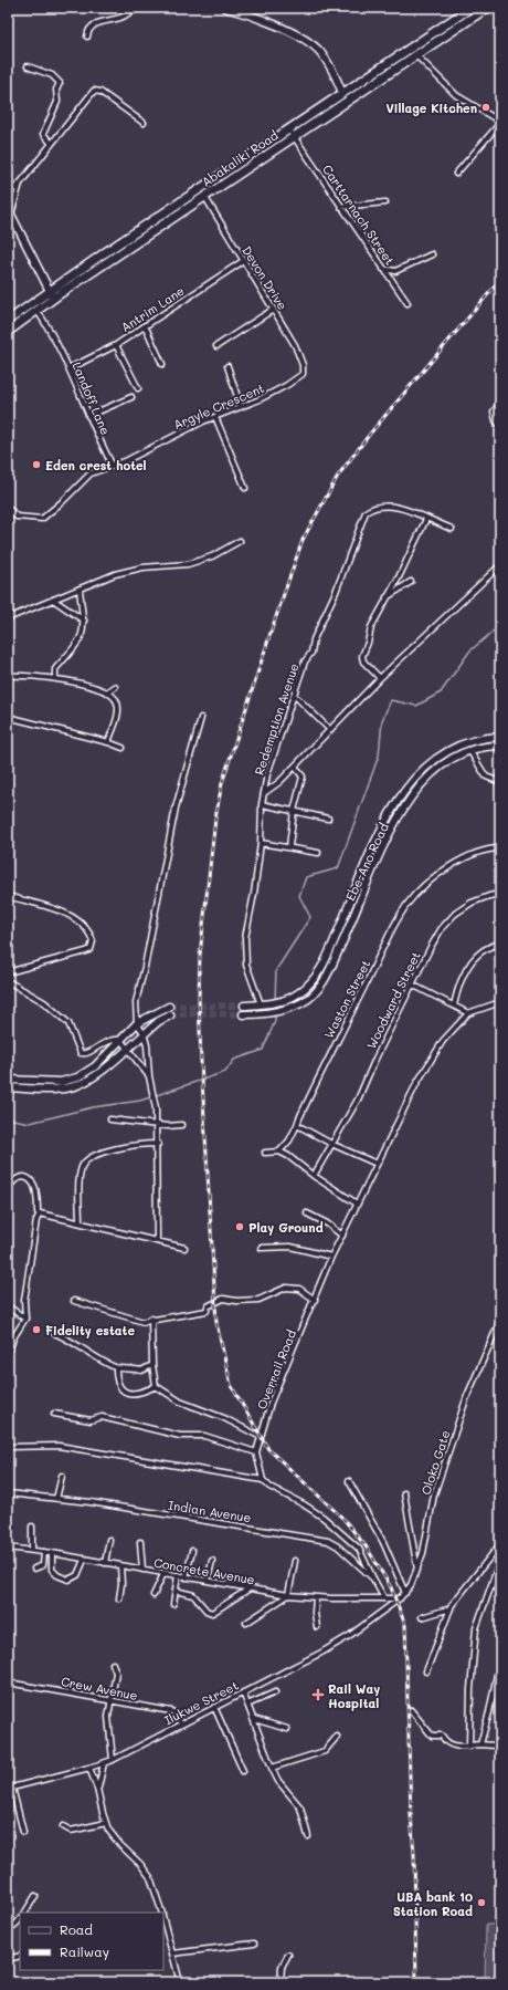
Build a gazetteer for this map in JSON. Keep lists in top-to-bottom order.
{
  "streets": {
    "main road": ["Abakaliki Road", "Ebe-Ano Road"],
    "street": [
      "Carttarnach Street",
      "Devon Drive",
      "Antrim Lane",
      "Landoff Lane",
      "Argyle Crescent",
      "Redemption Avenue",
      "Waston Street",
      "Woodward Street",
      "Overrail Road",
      "Oloko Gate",
      "Indian Avenue",
      "Concrete Avenue",
      "Crew Avenue",
      "Ilukwe Street"
    ]
  },
  "crossings": [
    ["Abakaliki Road", "Carttarnach Street"],
    ["Abakaliki Road", "Devon Drive"],
    ["Abakaliki Road", "Landoff Lane"],
    ["Devon Drive", "Antrim Lane"],
    ["Devon Drive", "Argyle Crescent"],
    ["Antrim Lane", "Landoff Lane"],
    ["Landoff Lane", "Argyle Crescent"],
    ["Redemption Avenue", "Ebe-Ano Road"],
    ["Oloko Gate", "Concrete Avenue"],
    ["Oloko Gate", "Ilukwe Street"],
    ["Indian Avenue", "Concrete Avenue"],
    ["Crew Avenue", "Ilukwe Street"]
  ],
  "places": {
    "other": [
      "Village Kitchen",
      "Eden crest hotel",
      "Play Ground",
      "Fidelity estate",
      "UBA bank 10 Station Road"
    ],
    "health": ["Rail Way Hospital"]
  },
  "legend": ["Road", "Railway"]
}
